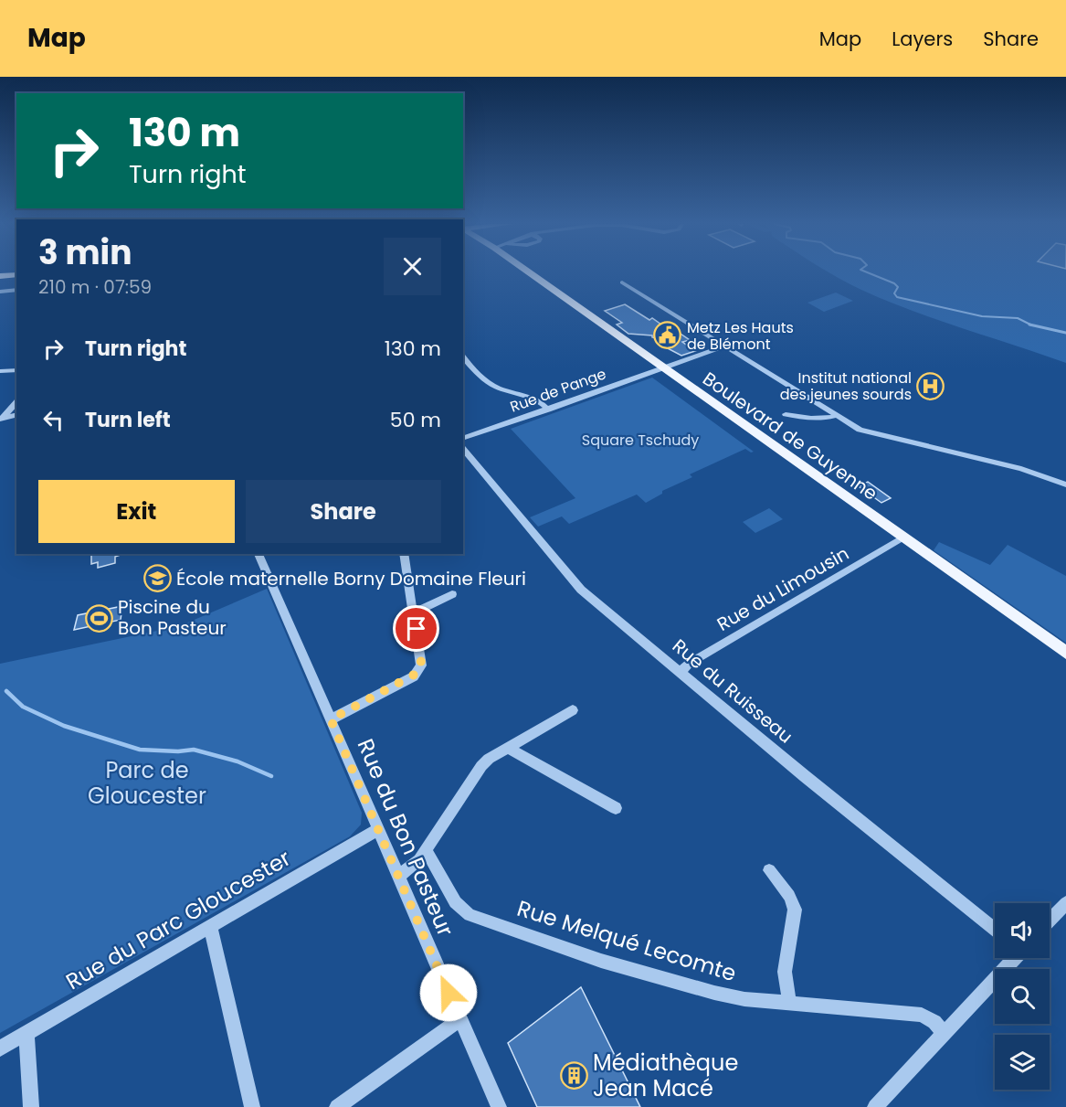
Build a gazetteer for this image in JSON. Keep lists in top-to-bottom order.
{
  "streets": {
    "main road": ["Boulevard de Guyenne"],
    "street": [
      "Rue de Pange",
      "Rue du Limousin",
      "Rue du Ruisseau",
      "Rue du Bon Pasteur",
      "Rue du Parc Gloucester",
      "Rue Melqué Lecomte"
    ]
  },
  "crossings": [
    ["Rue de Pange", "Boulevard de Guyenne"],
    ["Boulevard de Guyenne", "Rue du Limousin"],
    ["Rue du Limousin", "Rue du Ruisseau"],
    ["Rue du Bon Pasteur", "Rue du Parc Gloucester"]
  ],
  "parks": ["Square Tschudy", "Parc de Gloucester"],
  "places": {
    "public building": ["Metz Les Hauts de Blémont"],
    "hospital": ["Institut national des jeunes sourds"],
    "school or university": ["École maternelle Borny Domaine Fleuri"],
    "sports": ["Piscine du Bon Pasteur"],
    "building": ["Médiathèque Jean Macé"]
  },
  "page": {
    "header": "Map",
    "nav": ["Map", "Layers", "Share"],
    "turn": ["130 m", "Turn right"],
    "heading": ["3 min", "210 m · 07:59"],
    "list": [
      {
        "name": "Turn right",
        "value": "130 m"
      },
      {
        "name": "Turn left",
        "value": "50 m"
      }
    ],
    "buttons": ["Exit", "Share"]
  }
}
